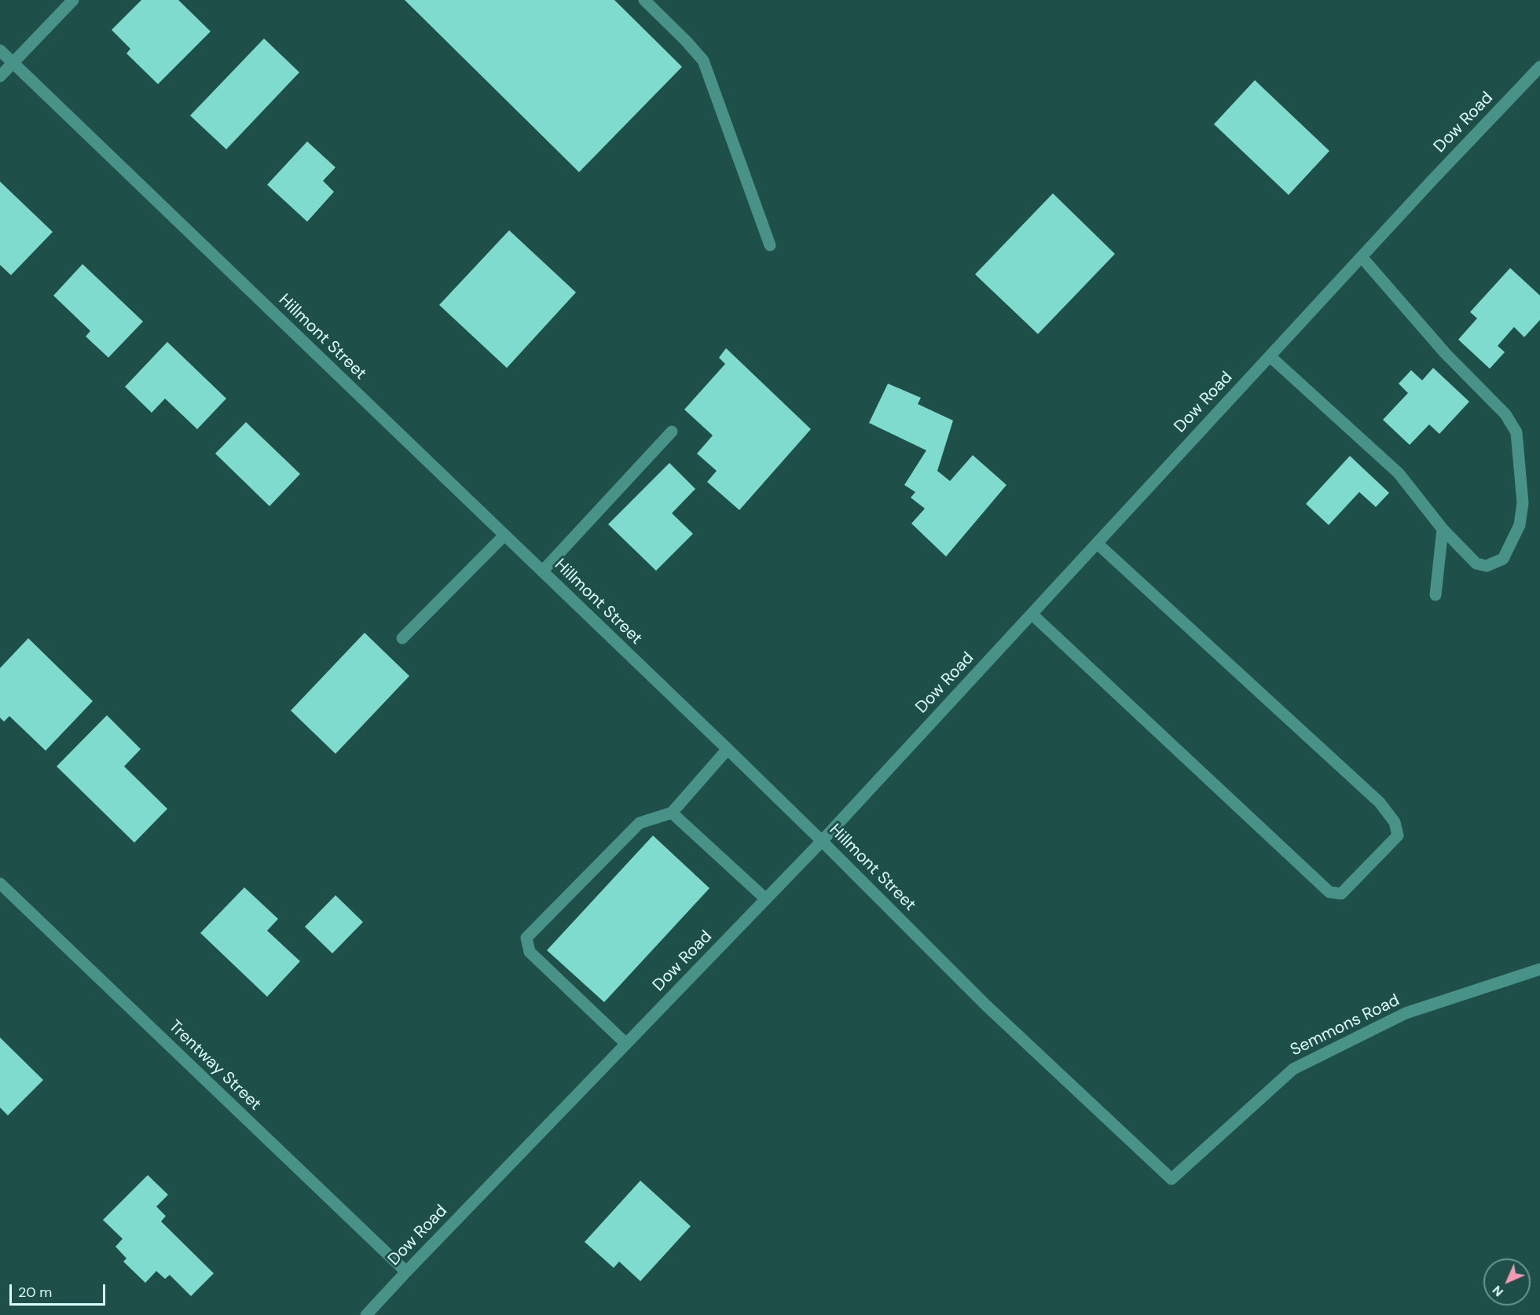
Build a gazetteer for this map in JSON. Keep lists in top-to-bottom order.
{
  "streets": {
    "street": [
      "Dow Road",
      "Hillmont Street",
      "Semmons Road",
      "Trentway Street"
    ]
  },
  "crossings": [
    ["Dow Road", "Hillmont Street"],
    ["Dow Road", "Trentway Street"],
    ["Hillmont Street", "Semmons Road"]
  ],
  "scale_bar": "20 m",
  "north": "bottom left"
}
